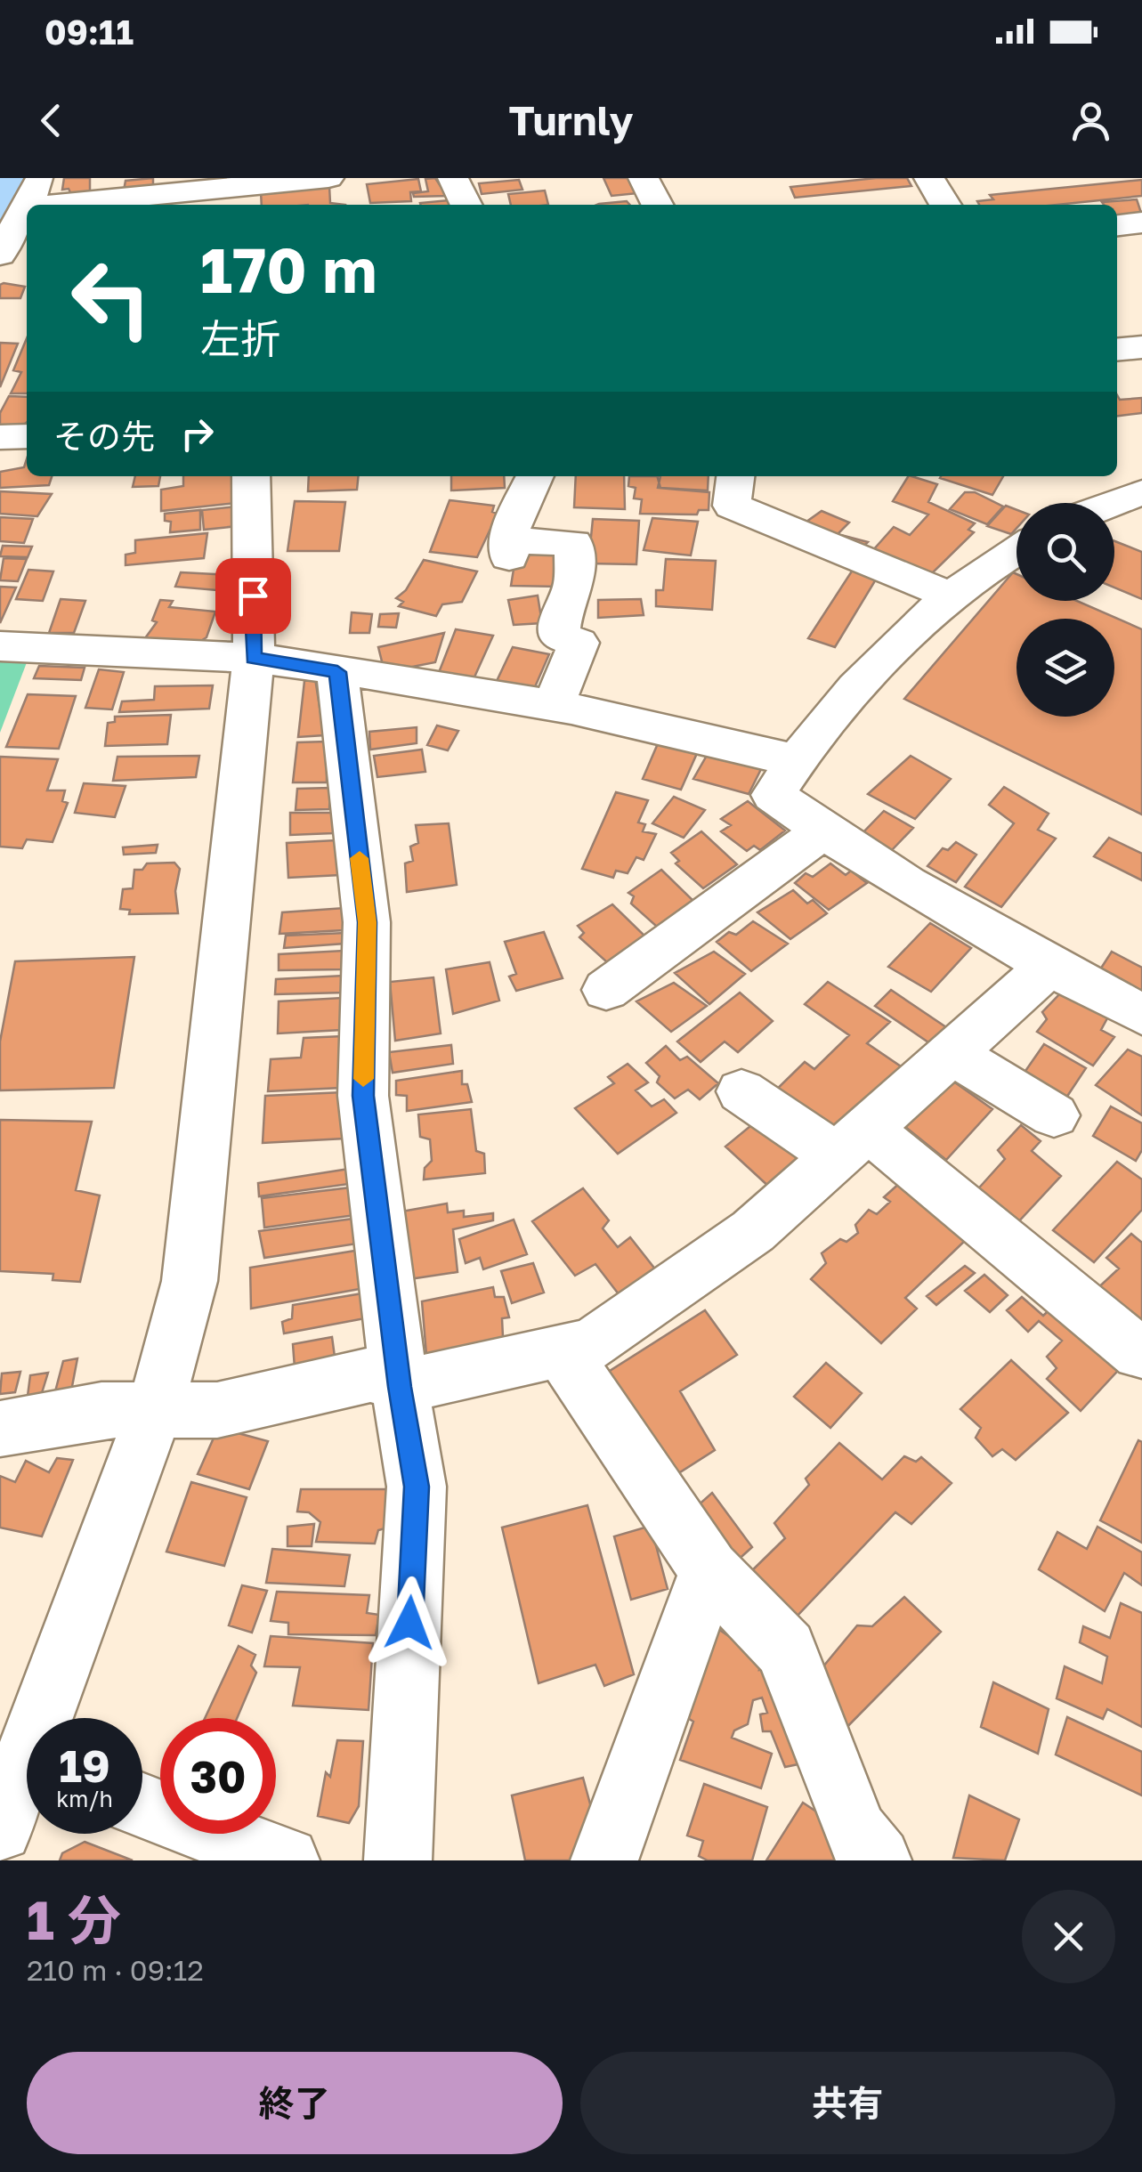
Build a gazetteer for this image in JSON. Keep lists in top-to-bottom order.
{
  "page": {
    "status": "09:11",
    "header": "Turnly",
    "turn": ["170 m", "左折"],
    "then": "その先",
    "speed": "19 km/h",
    "limit": "30",
    "heading": ["1 分", "210 m · 09:12"],
    "buttons": ["終了", "共有"]
  }
}
